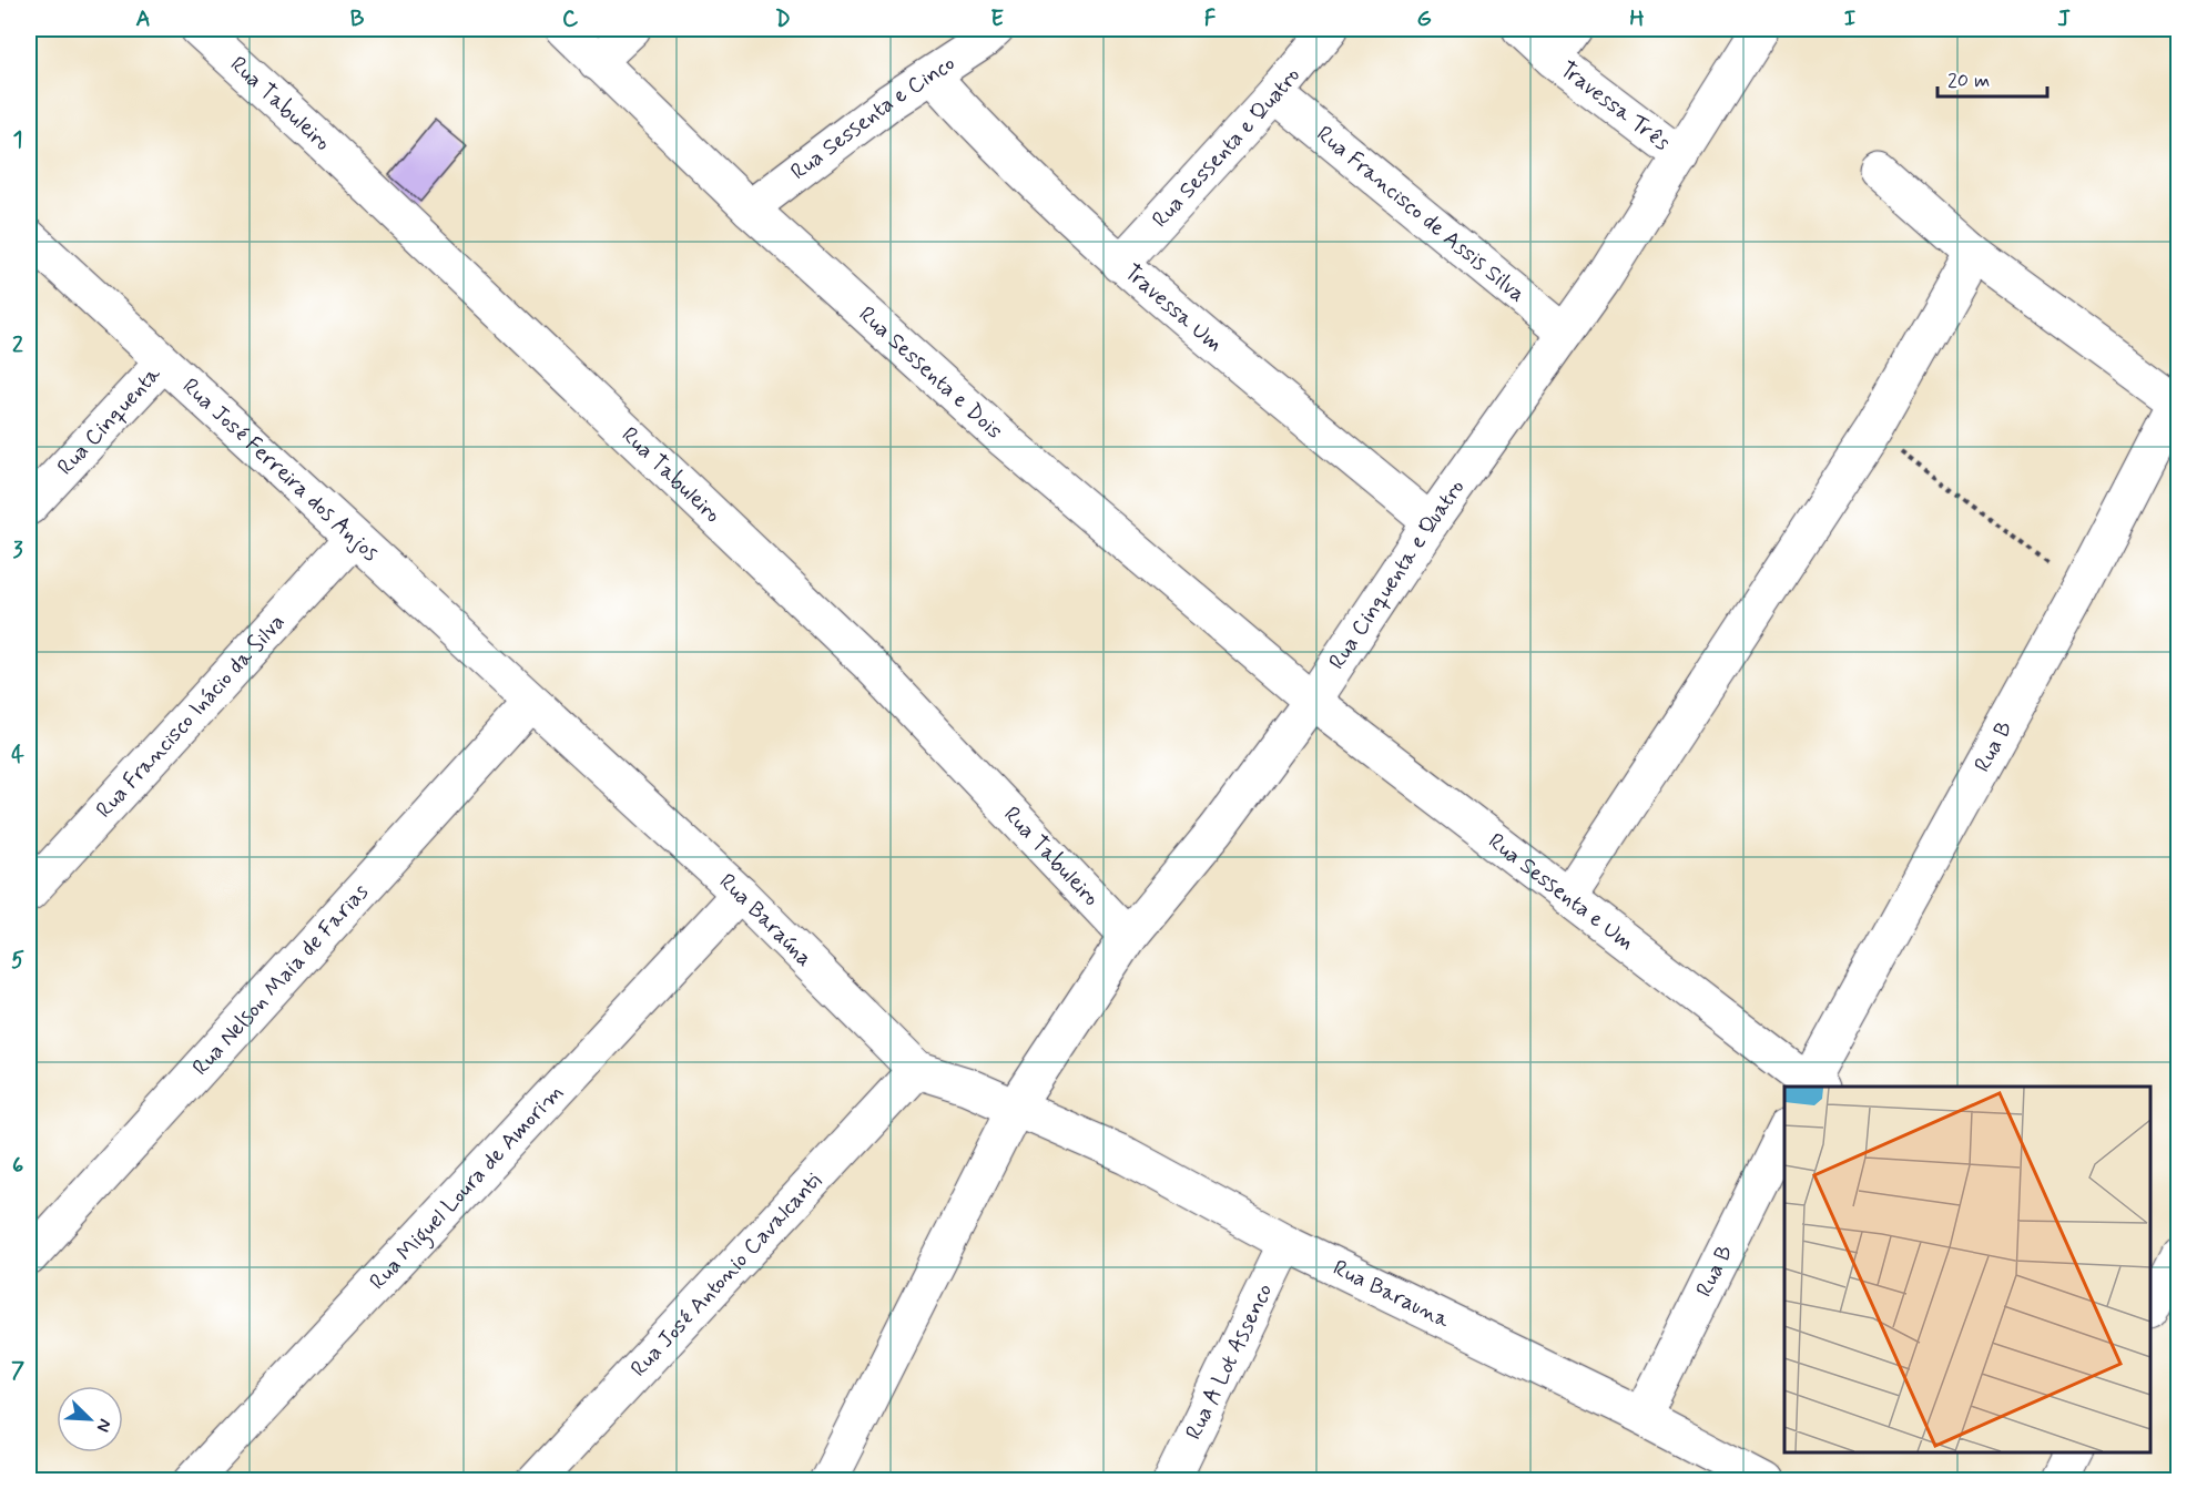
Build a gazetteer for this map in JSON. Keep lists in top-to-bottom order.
{
  "streets": {
    "street": [
      "Rua Tabuleiro",
      "Travessa Três",
      "Rua Sessenta e Cinco",
      "Rua Sessenta e Quatro",
      "Rua Francisco de Assis Silva",
      "Travessa Um",
      "Rua Sessenta e Dois",
      "Rua Cinquenta",
      "Rua José Ferreira dos Anjos",
      "Rua Cinquenta e Quatro",
      "Rua Francisco Inácio da Silva",
      "Rua B",
      "Rua Sessenta e Um",
      "Rua Baraúna",
      "Rua Nelson Maia de Farias",
      "Rua Miguel Loura de Amorim",
      "Rua José Antonio Cavalcanti",
      "Rua Barauna",
      "Rua A Lot Assenco"
    ]
  },
  "crossings": [
    ["Rua Tabuleiro", "Rua Cinquenta e Quatro"],
    ["Travessa Três", "Rua Cinquenta e Quatro"],
    ["Rua Sessenta e Cinco", "Travessa Um"],
    ["Rua Sessenta e Cinco", "Rua Sessenta e Dois"],
    ["Rua Sessenta e Quatro", "Rua Francisco de Assis Silva"],
    ["Rua Sessenta e Quatro", "Travessa Um"],
    ["Rua Francisco de Assis Silva", "Rua Cinquenta e Quatro"],
    ["Travessa Um", "Rua Cinquenta e Quatro"],
    ["Rua Sessenta e Dois", "Rua Cinquenta e Quatro"],
    ["Rua Sessenta e Dois", "Rua Sessenta e Um"],
    ["Rua Cinquenta", "Rua José Ferreira dos Anjos"],
    ["Rua José Ferreira dos Anjos", "Rua Francisco Inácio da Silva"],
    ["Rua José Ferreira dos Anjos", "Rua Baraúna"],
    ["Rua José Ferreira dos Anjos", "Rua Nelson Maia de Farias"],
    ["Rua Cinquenta e Quatro", "Rua Sessenta e Um"],
    ["Rua Cinquenta e Quatro", "Rua Baraúna"],
    ["Rua Cinquenta e Quatro", "Rua Barauna"],
    ["Rua B", "Rua Sessenta e Um"],
    ["Rua B", "Rua Barauna"],
    ["Rua Baraúna", "Rua Nelson Maia de Farias"],
    ["Rua Baraúna", "Rua Miguel Loura de Amorim"],
    ["Rua Baraúna", "Rua José Antonio Cavalcanti"],
    ["Rua Baraúna", "Rua Barauna"],
    ["Rua Barauna", "Rua A Lot Assenco"]
  ],
  "scale_bar": "20 m",
  "north": "bottom right",
  "grid": {
    "columns": [
      "A",
      "B",
      "C",
      "D",
      "E",
      "F",
      "G",
      "H",
      "I",
      "J"
    ],
    "rows": [
      "1",
      "2",
      "3",
      "4",
      "5",
      "6",
      "7"
    ]
  }
}
